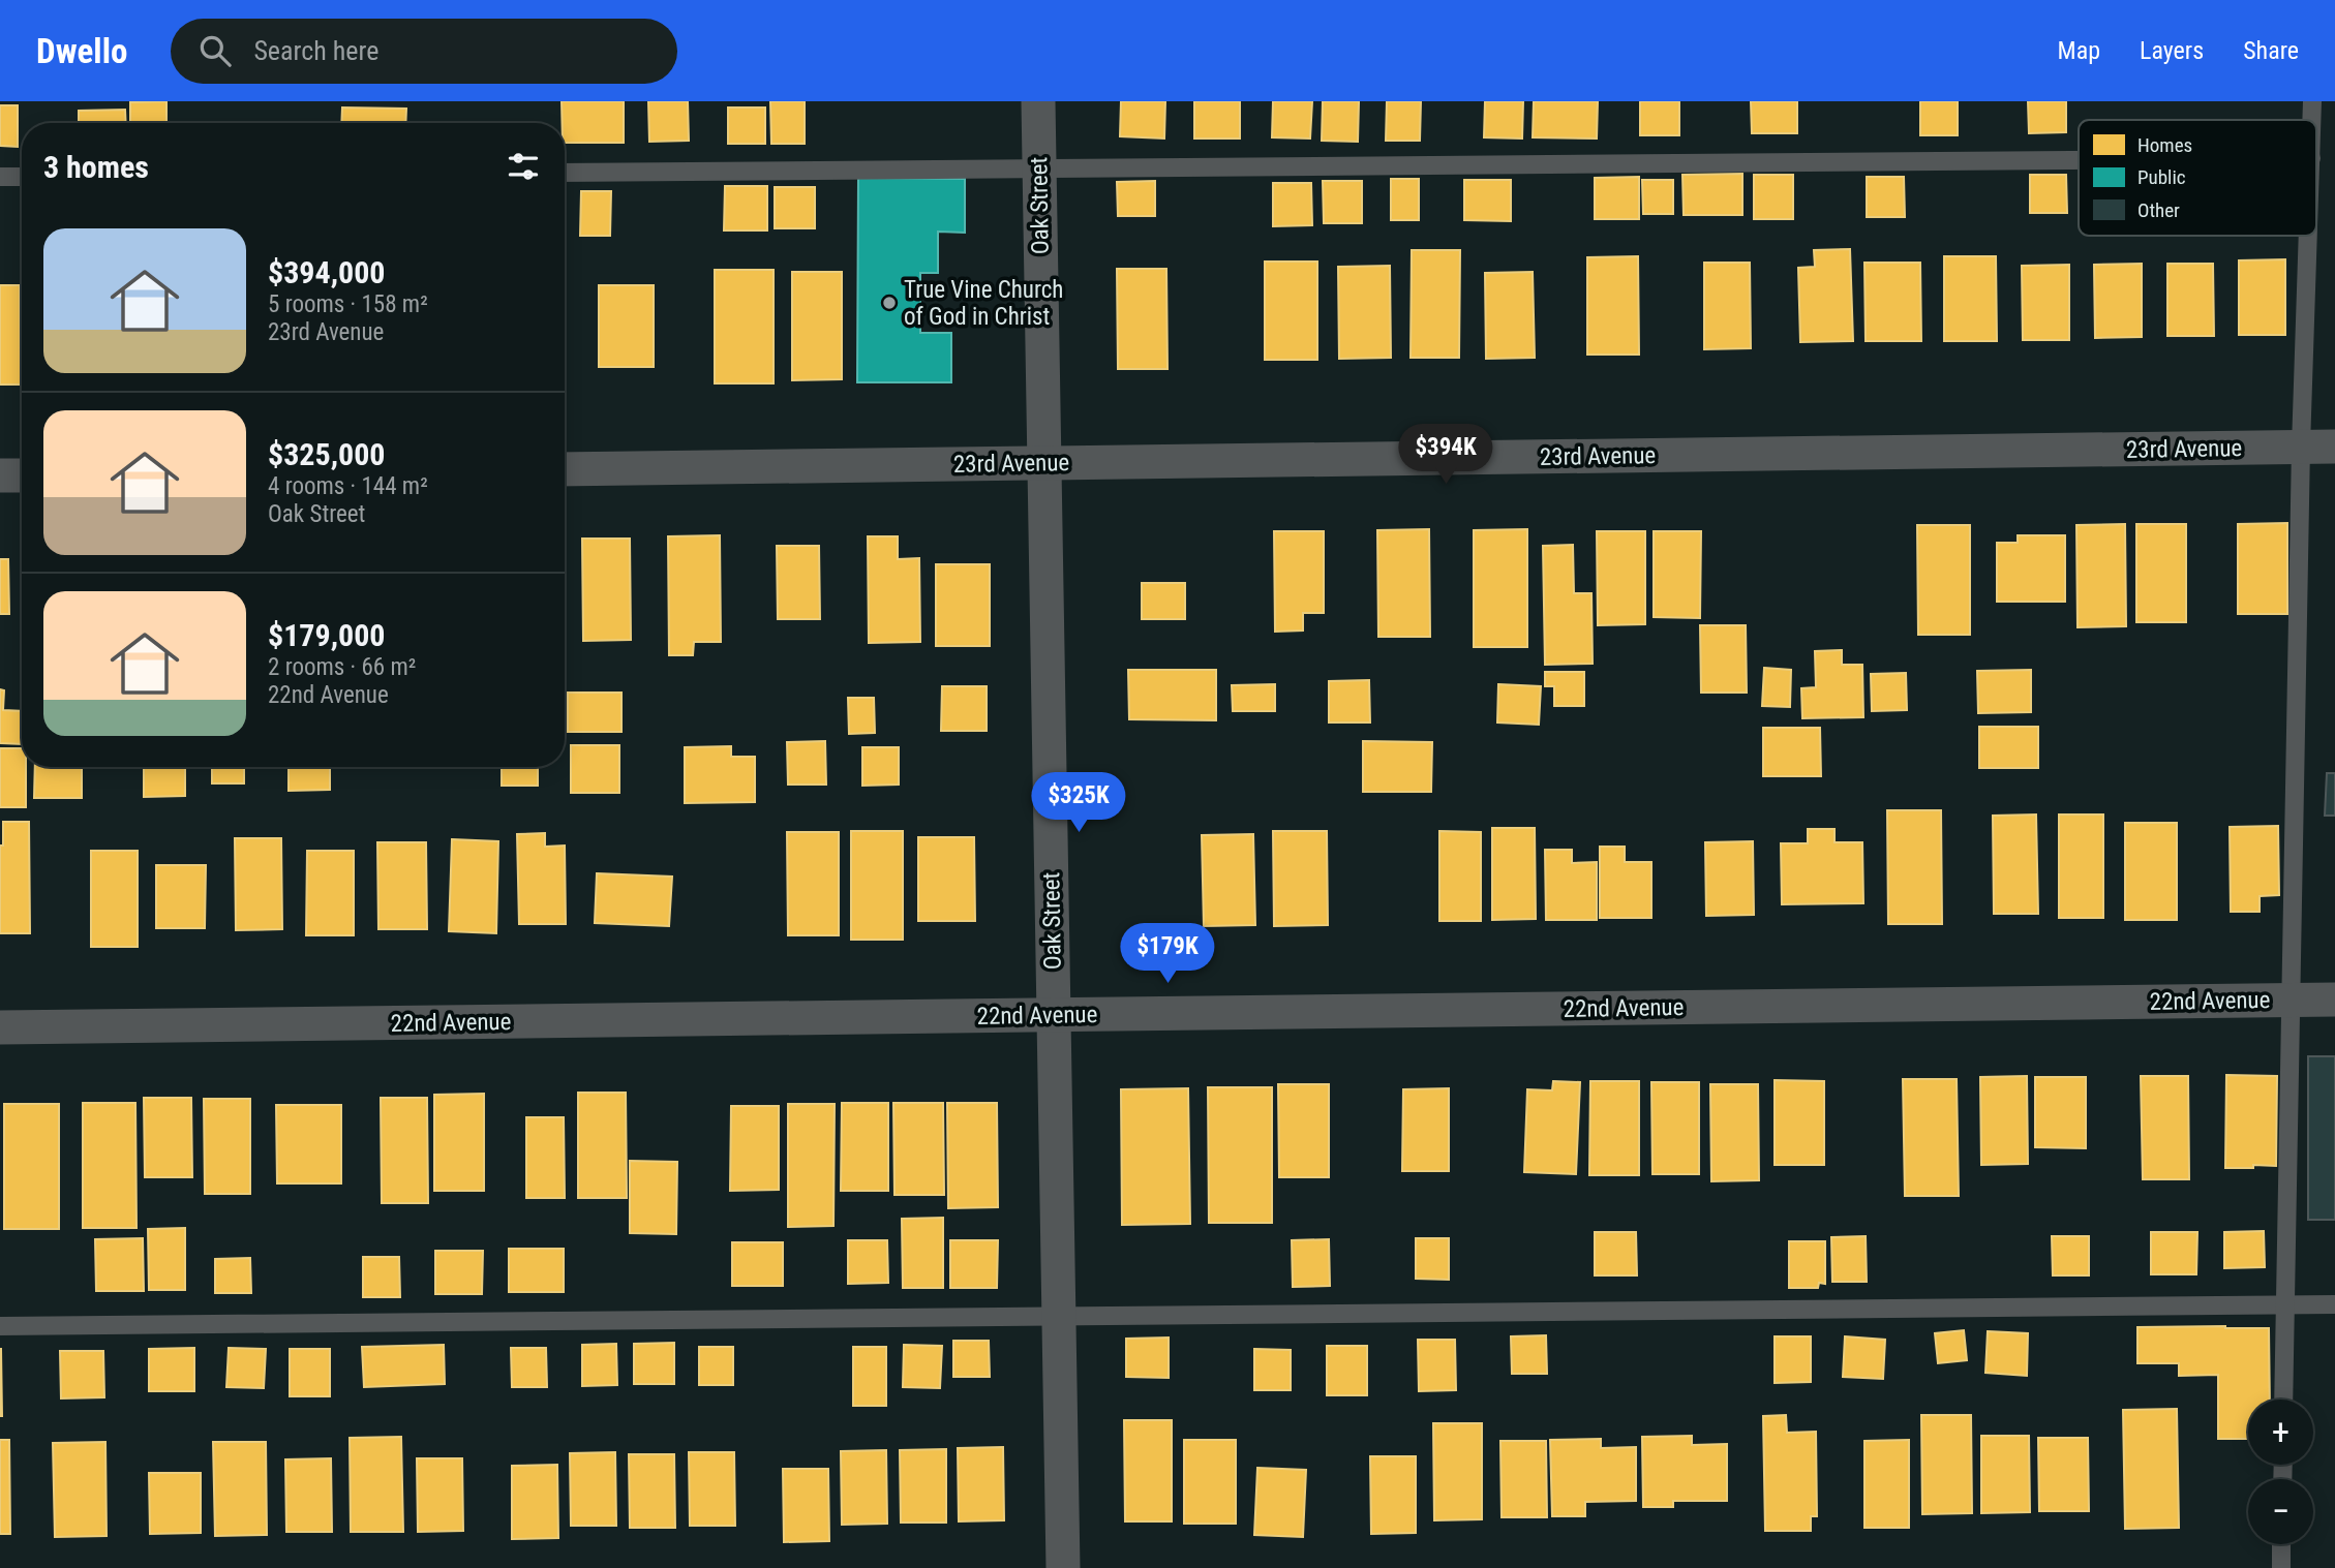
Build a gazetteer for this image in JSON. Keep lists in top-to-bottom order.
{
  "streets": {
    "street": ["Oak Street", "23rd Avenue", "22nd Avenue"]
  },
  "crossings": [
    ["Oak Street", "23rd Avenue"],
    ["Oak Street", "22nd Avenue"]
  ],
  "places": ["True Vine Church of God in Christ"],
  "legend": ["Homes", "Public", "Other"],
  "page": {
    "header": "Dwello",
    "search": "Search here",
    "nav": ["Map", "Layers", "Share"],
    "heading": "3 homes",
    "list": [
      {
        "name": "$394,000",
        "note": "5 rooms · 158 m² · 23rd Avenue"
      },
      {
        "name": "$325,000",
        "note": "4 rooms · 144 m² · Oak Street"
      },
      {
        "name": "$179,000",
        "note": "2 rooms · 66 m² · 22nd Avenue"
      }
    ],
    "price": ["$394K", "$325K", "$179K"],
    "map_buttons": ["+", "−"]
  }
}
